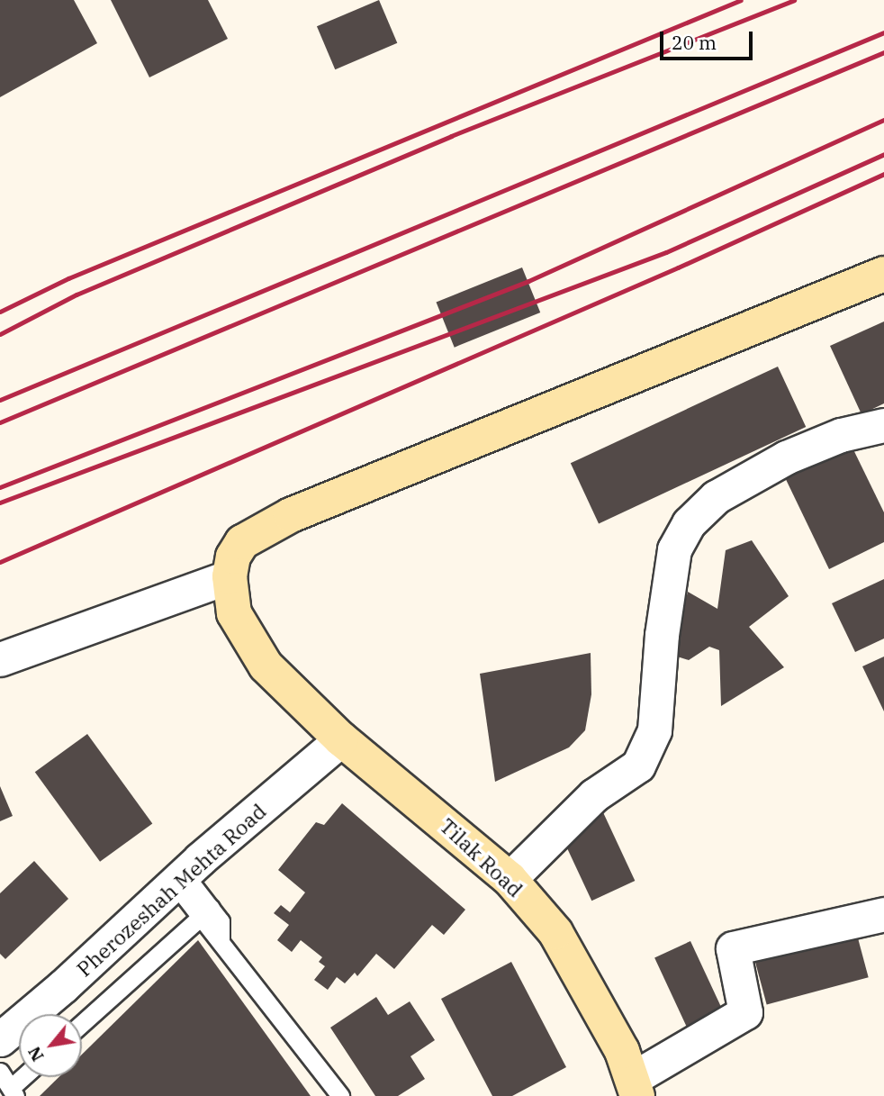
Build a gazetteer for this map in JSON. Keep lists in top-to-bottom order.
{
  "streets": {
    "street": ["Tilak Road", "Pherozeshah Mehta Road"]
  },
  "crossings": [
    ["Tilak Road", "Pherozeshah Mehta Road"]
  ],
  "scale_bar": "20 m",
  "north": "bottom left"
}
